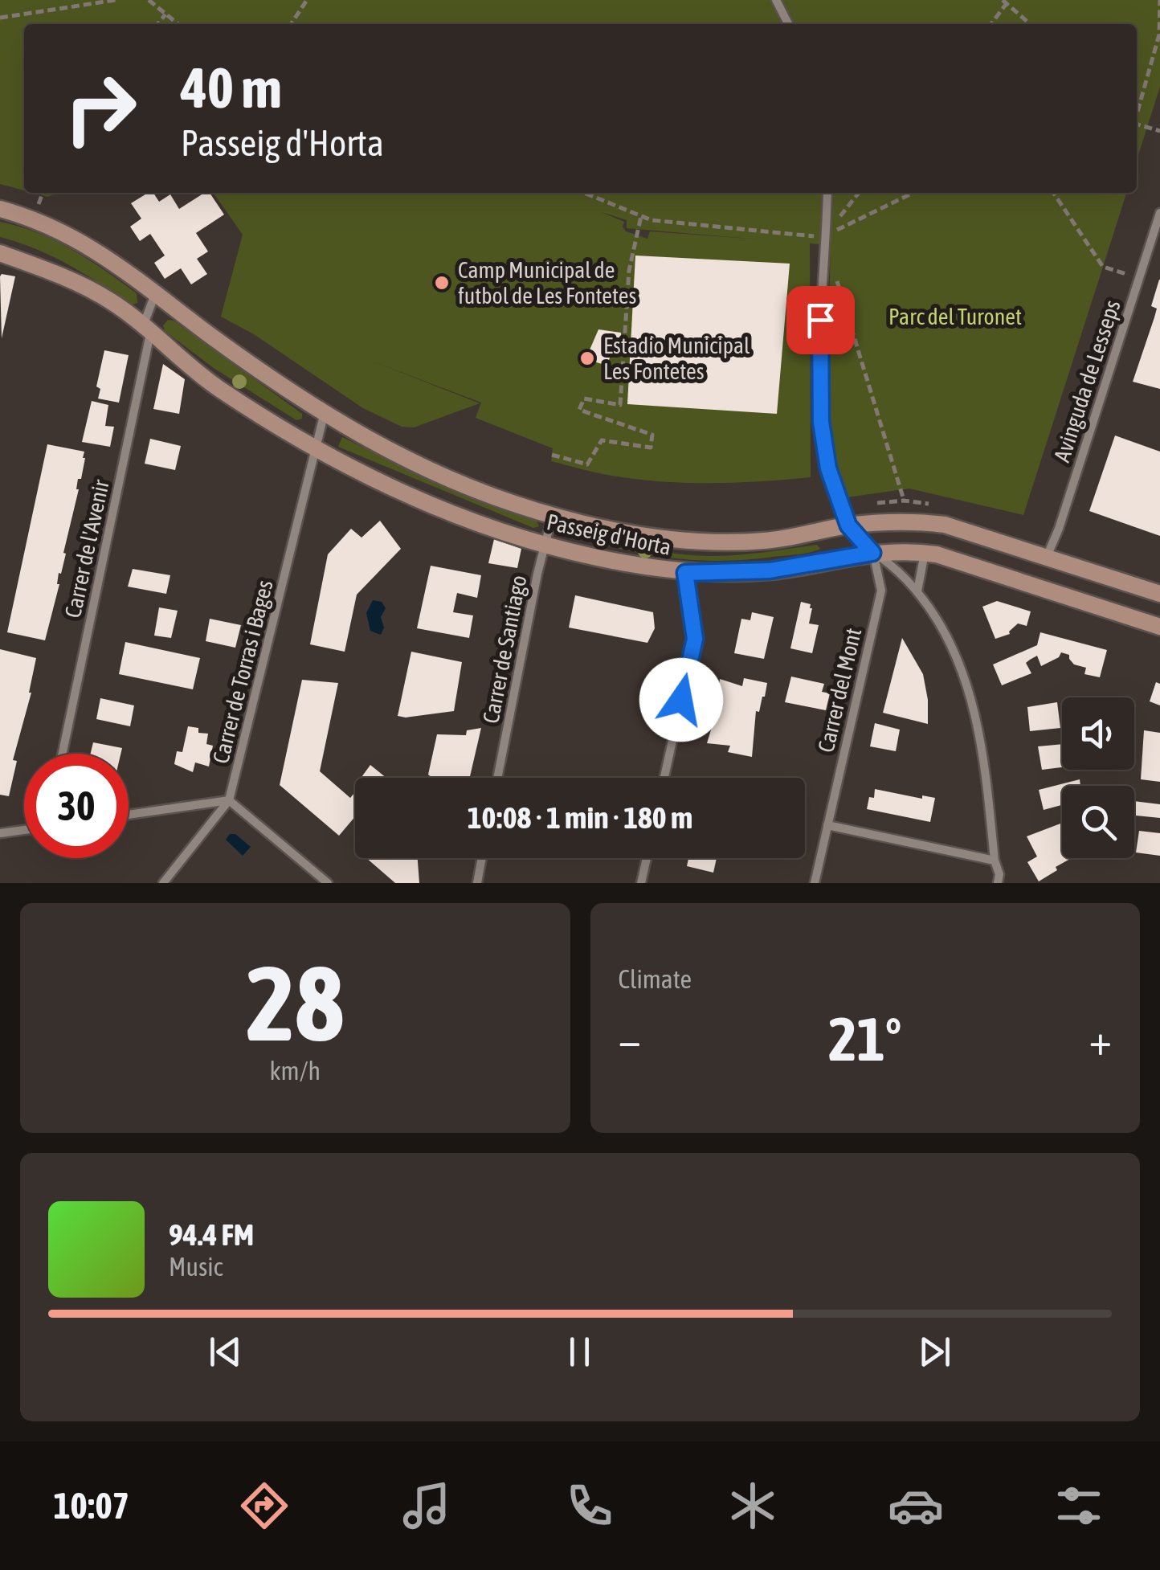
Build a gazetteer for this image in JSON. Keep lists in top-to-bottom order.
{
  "streets": {
    "street": [
      "Avinguda de Lesseps",
      "Passeig d'Horta",
      "Carrer de l'Avenir",
      "Carrer de Santiago",
      "Carrer de Torras i Bages",
      "Carrer del Mont"
    ]
  },
  "crossings": [
    ["Avinguda de Lesseps", "Passeig d'Horta"],
    ["Passeig d'Horta", "Carrer de l'Avenir"],
    ["Passeig d'Horta", "Carrer de Santiago"],
    ["Passeig d'Horta", "Carrer de Torras i Bages"],
    ["Passeig d'Horta", "Carrer del Mont"]
  ],
  "parks": ["Parc del Turonet"],
  "places": ["Camp Municipal de futbol de Les Fontetes", "Estadio Municipal Les Fontetes"],
  "page": {
    "turn": ["40 m", "Passeig d'Horta"],
    "limit": "30",
    "trip": "10:08 · 1 min · 180 m",
    "tile": [
      ["28", "km/h"],
      "Climate"
    ],
    "heat": ["−", "21°", "+"],
    "song": ["94.4 FM", "Music"],
    "tabs": "10:07"
  }
}
